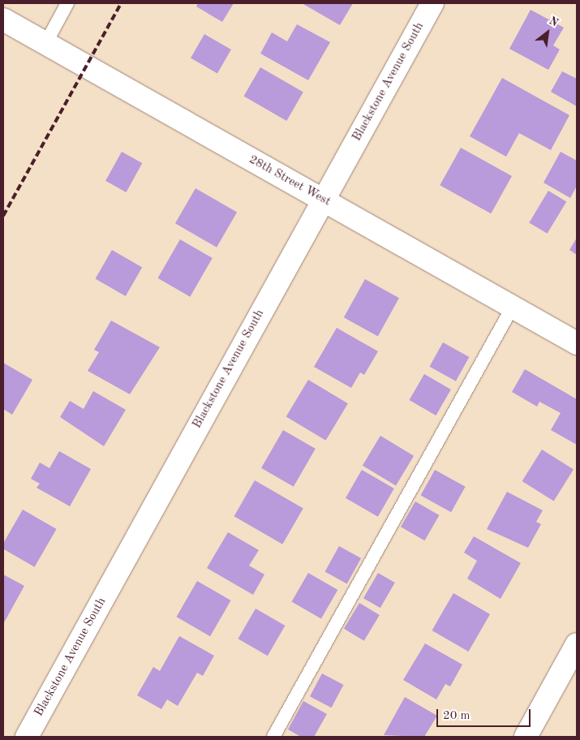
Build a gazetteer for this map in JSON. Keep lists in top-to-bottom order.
{
  "streets": {
    "street": ["Blackstone Avenue South", "28th Street West"]
  },
  "crossings": [
    ["Blackstone Avenue South", "28th Street West"]
  ],
  "scale_bar": "20 m",
  "north": "top right"
}
